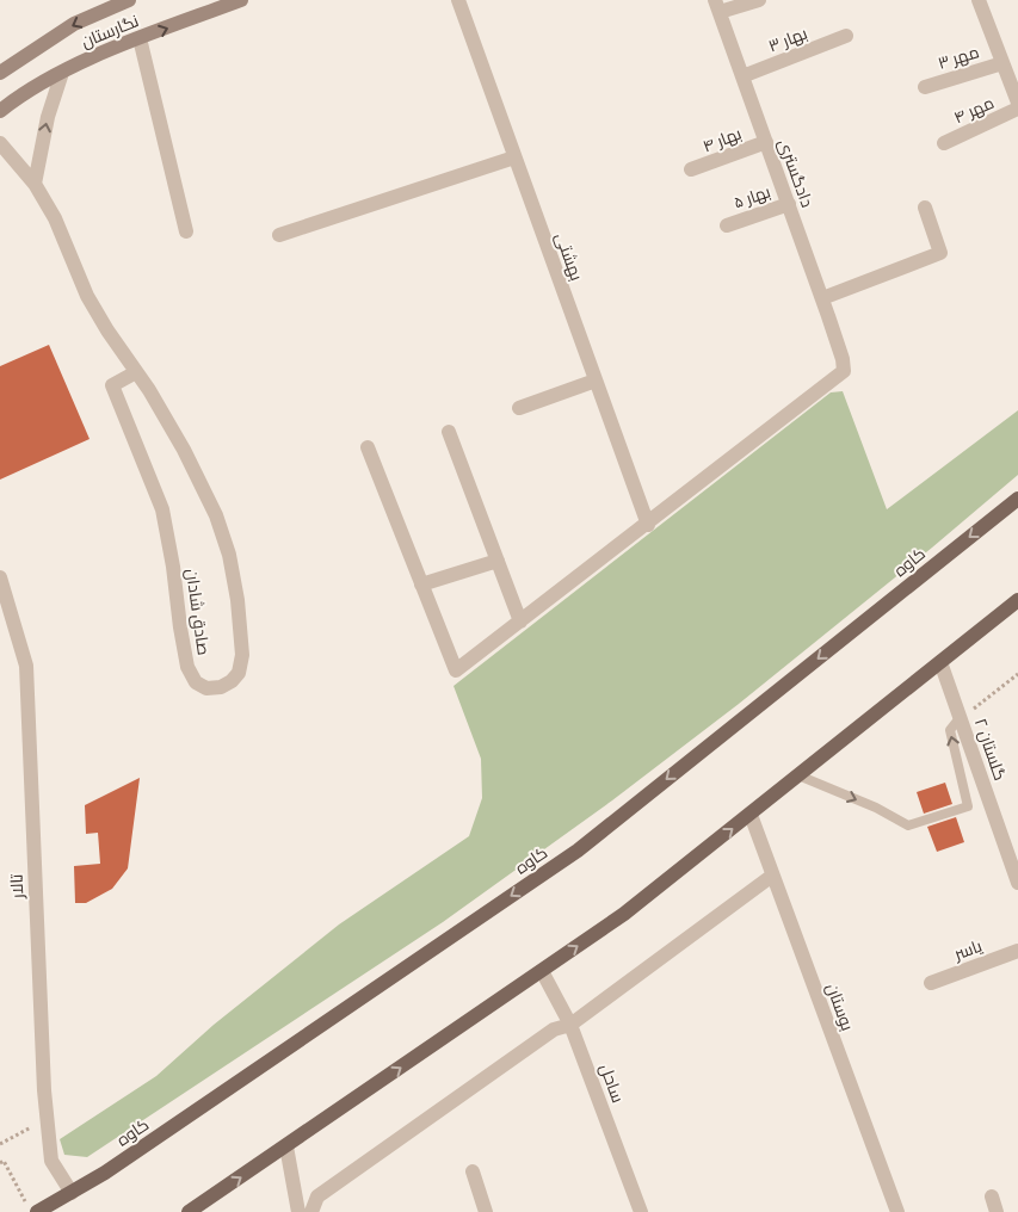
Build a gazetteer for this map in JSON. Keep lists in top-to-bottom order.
{
  "streets": {
    "main road": ["نگارستان", "کاوه"],
    "street": [
      "بهار ۳",
      "مهر ۳",
      "مهر ۴",
      "بهار ۴",
      "دادگستری",
      "بهار ۵",
      "بهشتی",
      "صادق شادان",
      "گلستان ۲",
      "تالار",
      "یاسر",
      "بوستان",
      "ساحل"
    ]
  },
  "crossings": [
    ["بهار ۳", "دادگستری"],
    ["بهار ۴", "دادگستری"],
    ["دادگستری", "بهار ۵"],
    ["دادگستری", "بهشتی"],
    ["کاوه", "تالار"]
  ]
}
